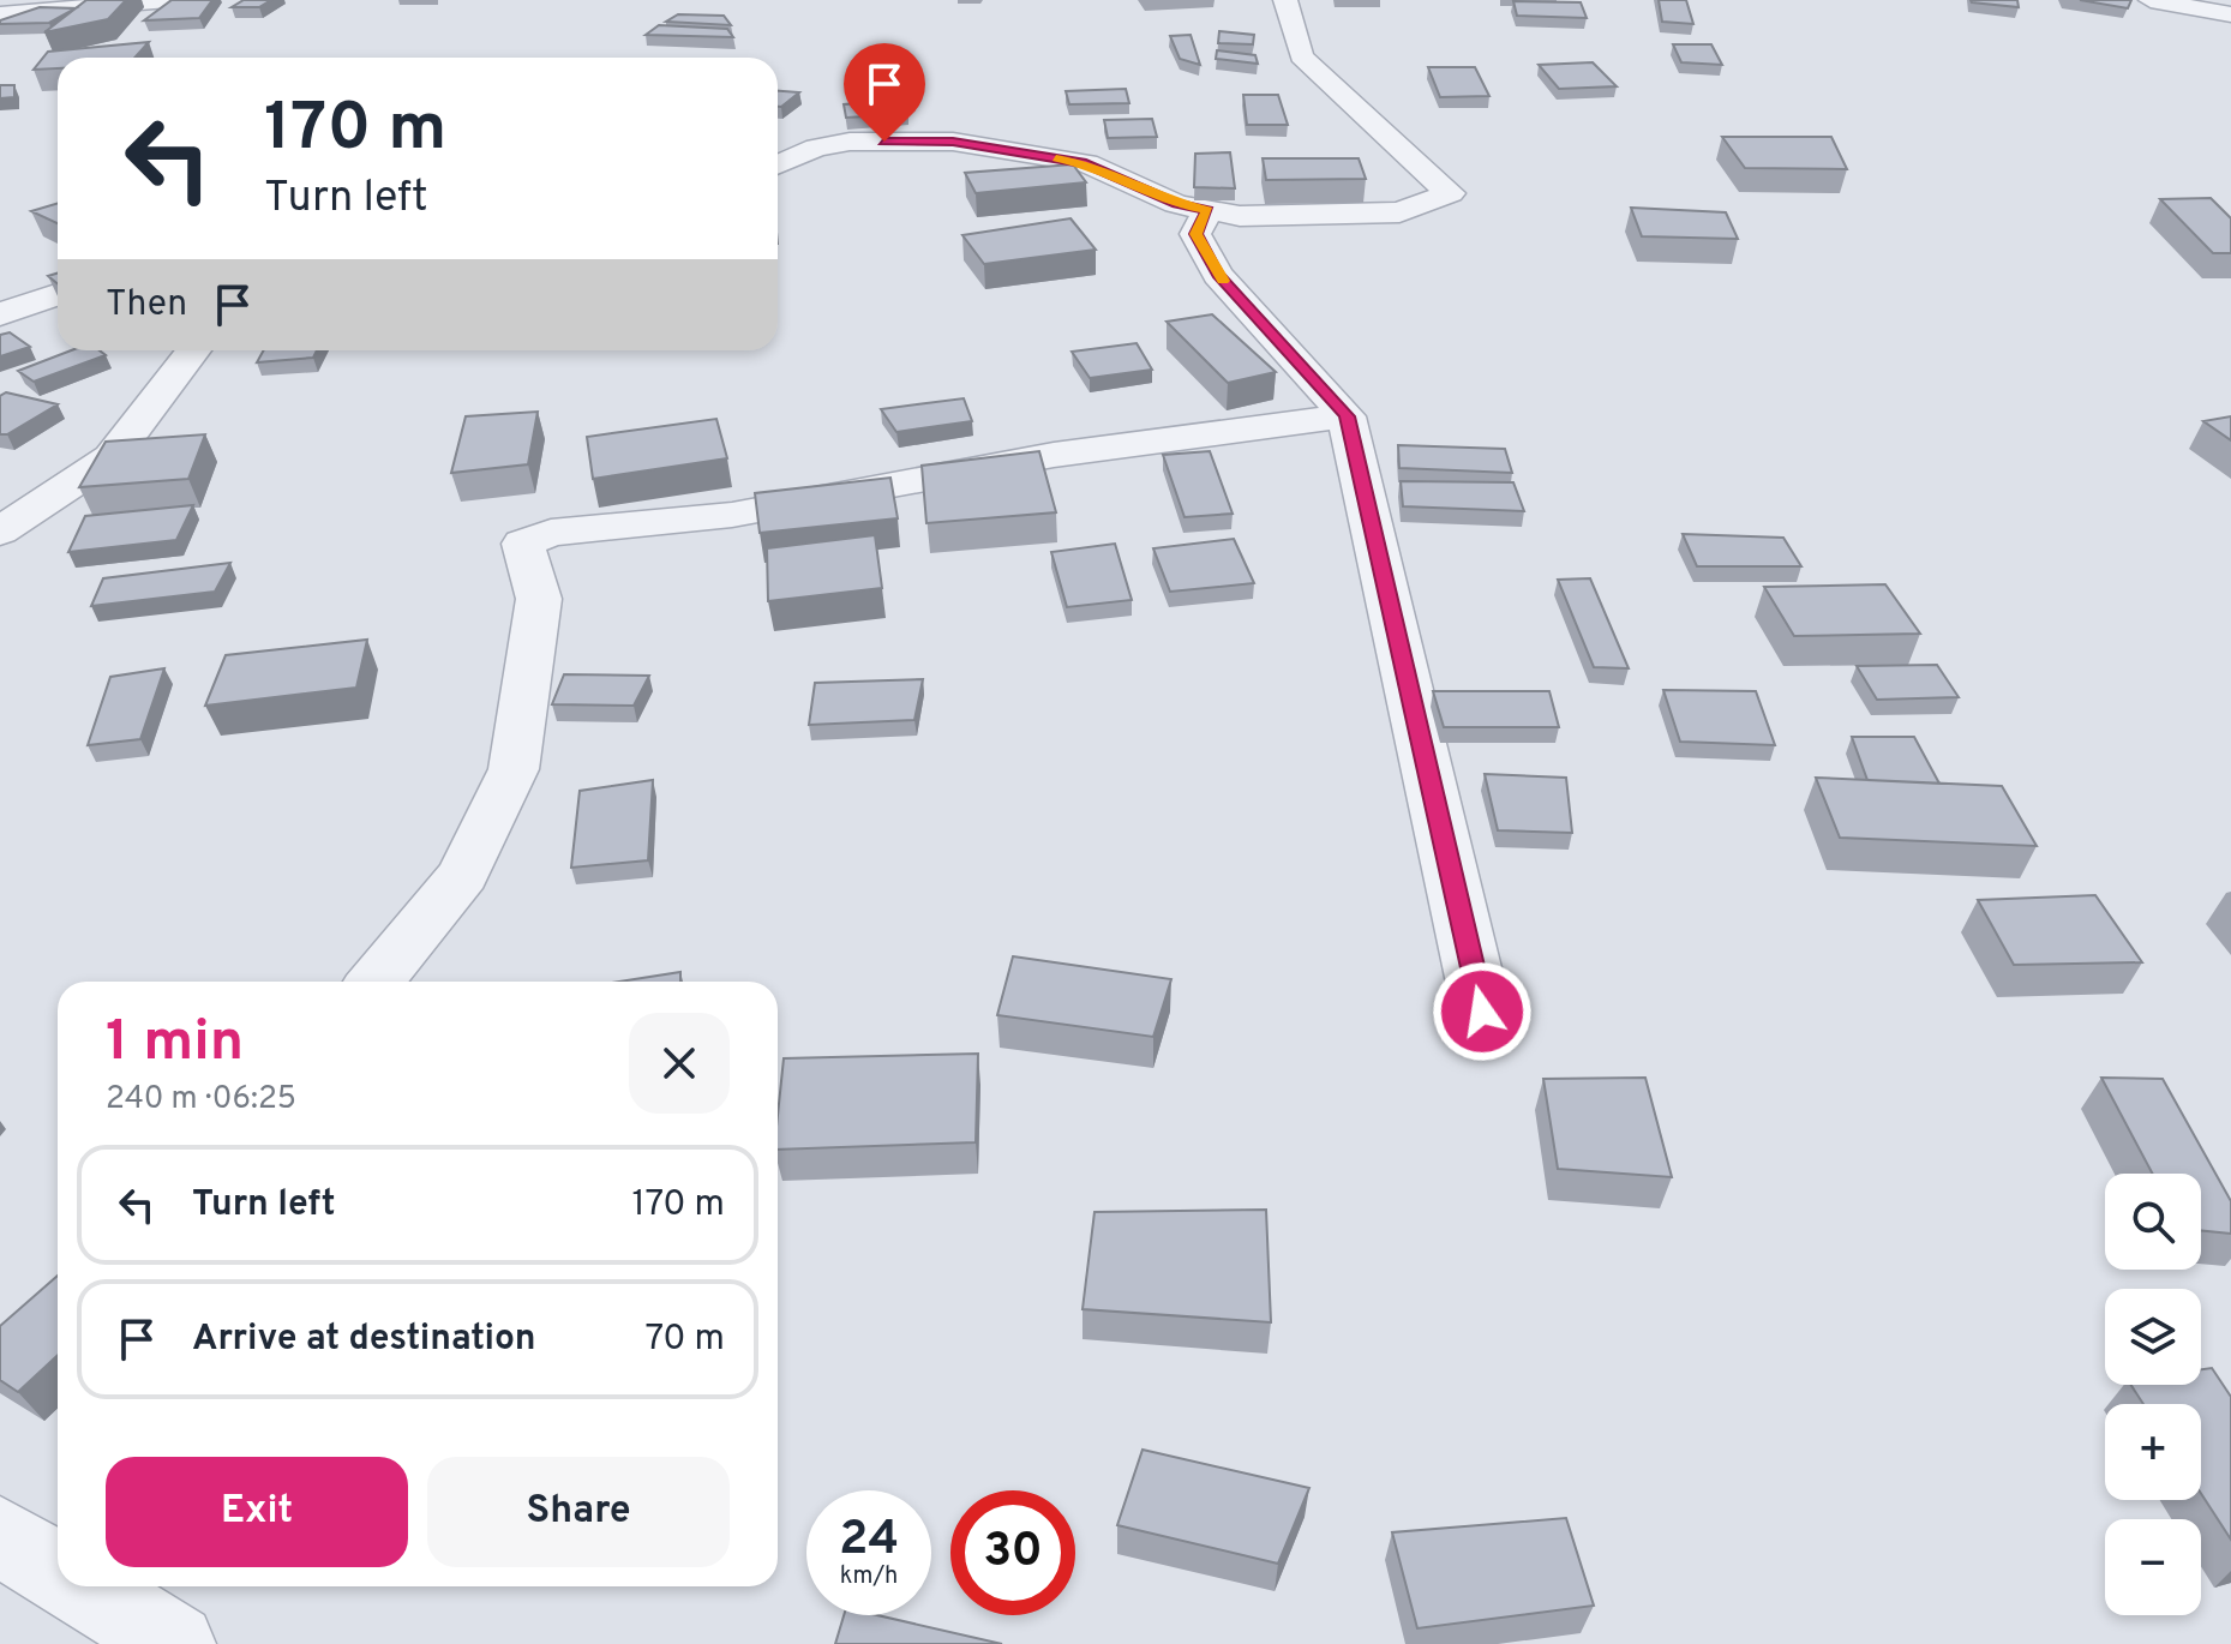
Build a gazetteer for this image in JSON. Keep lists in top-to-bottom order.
{
  "page": {
    "turn": ["170 m", "Turn left"],
    "then": "Then",
    "heading": ["1 min", "240 m · 06:25"],
    "list": [
      {
        "name": "Turn left",
        "value": "170 m"
      },
      {
        "name": "Arrive at destination",
        "value": "70 m"
      }
    ],
    "map_buttons": ["+", "−"],
    "buttons": ["Exit", "Share"],
    "speed": "24 km/h",
    "limit": "30"
  }
}
